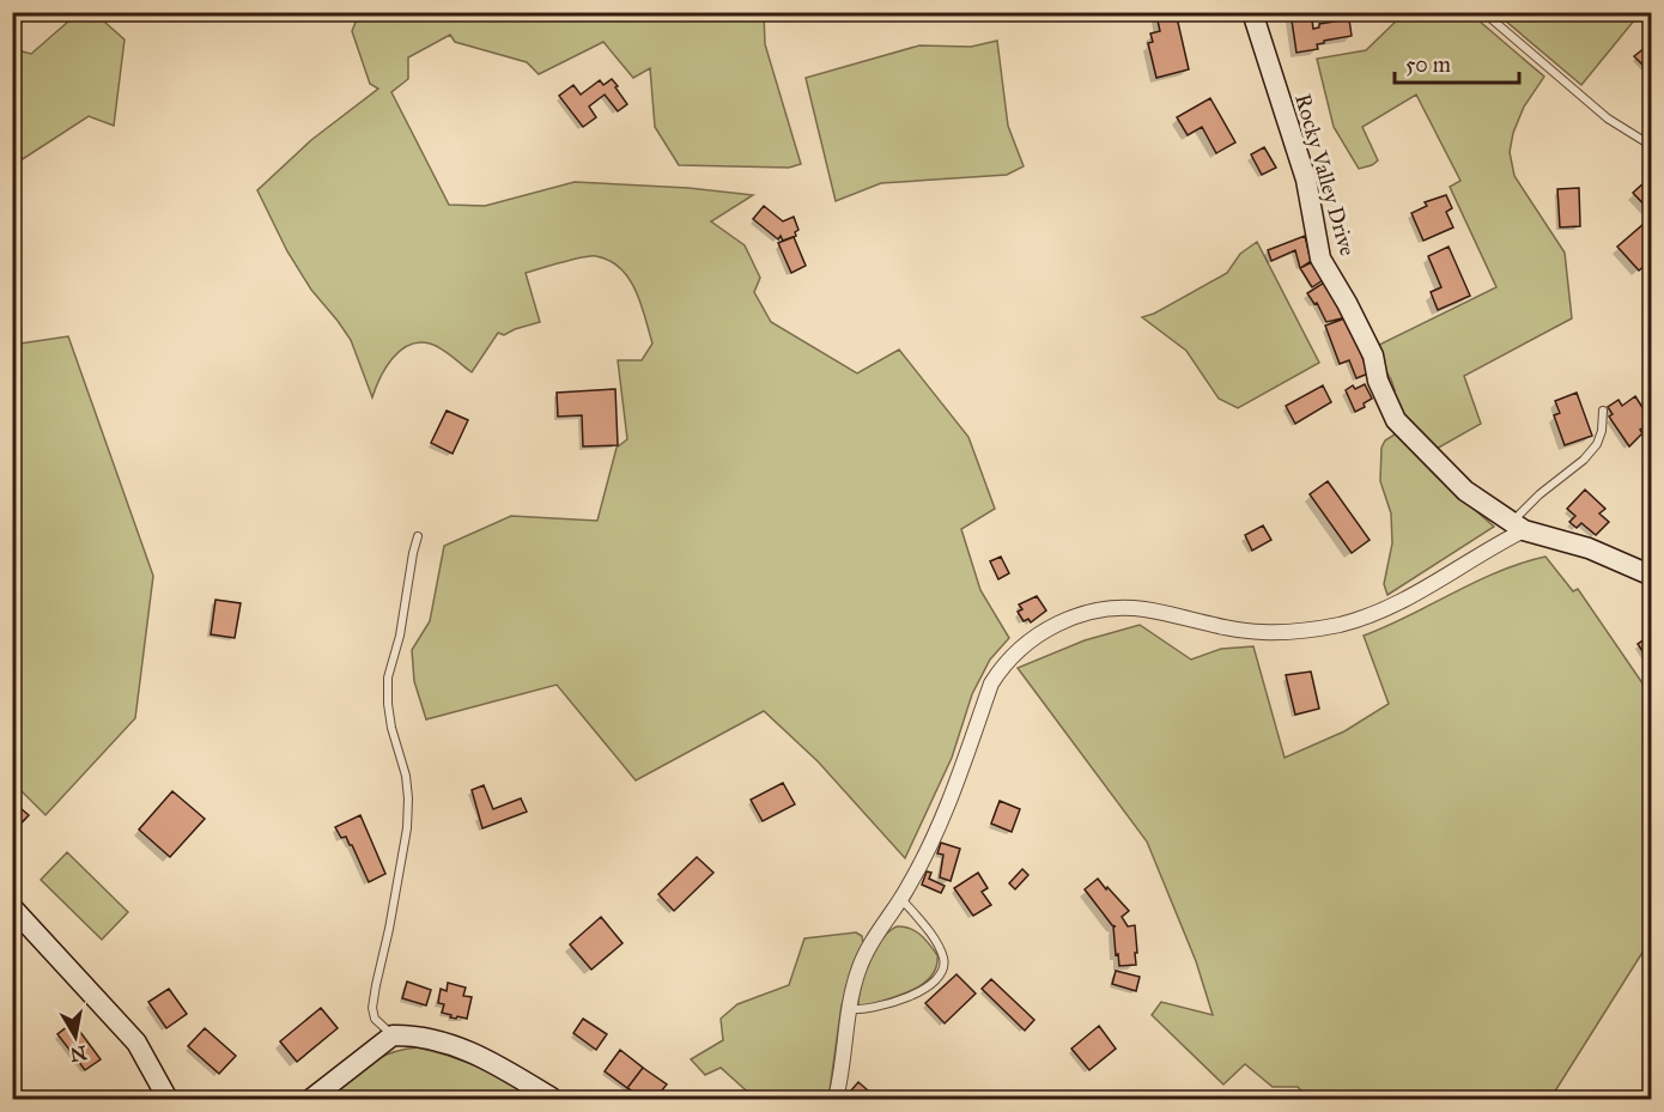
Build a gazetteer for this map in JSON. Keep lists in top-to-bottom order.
{
  "streets": {
    "street": ["Rocky Valley Drive"]
  },
  "scale_bar": "50 m",
  "north": "bottom"
}
